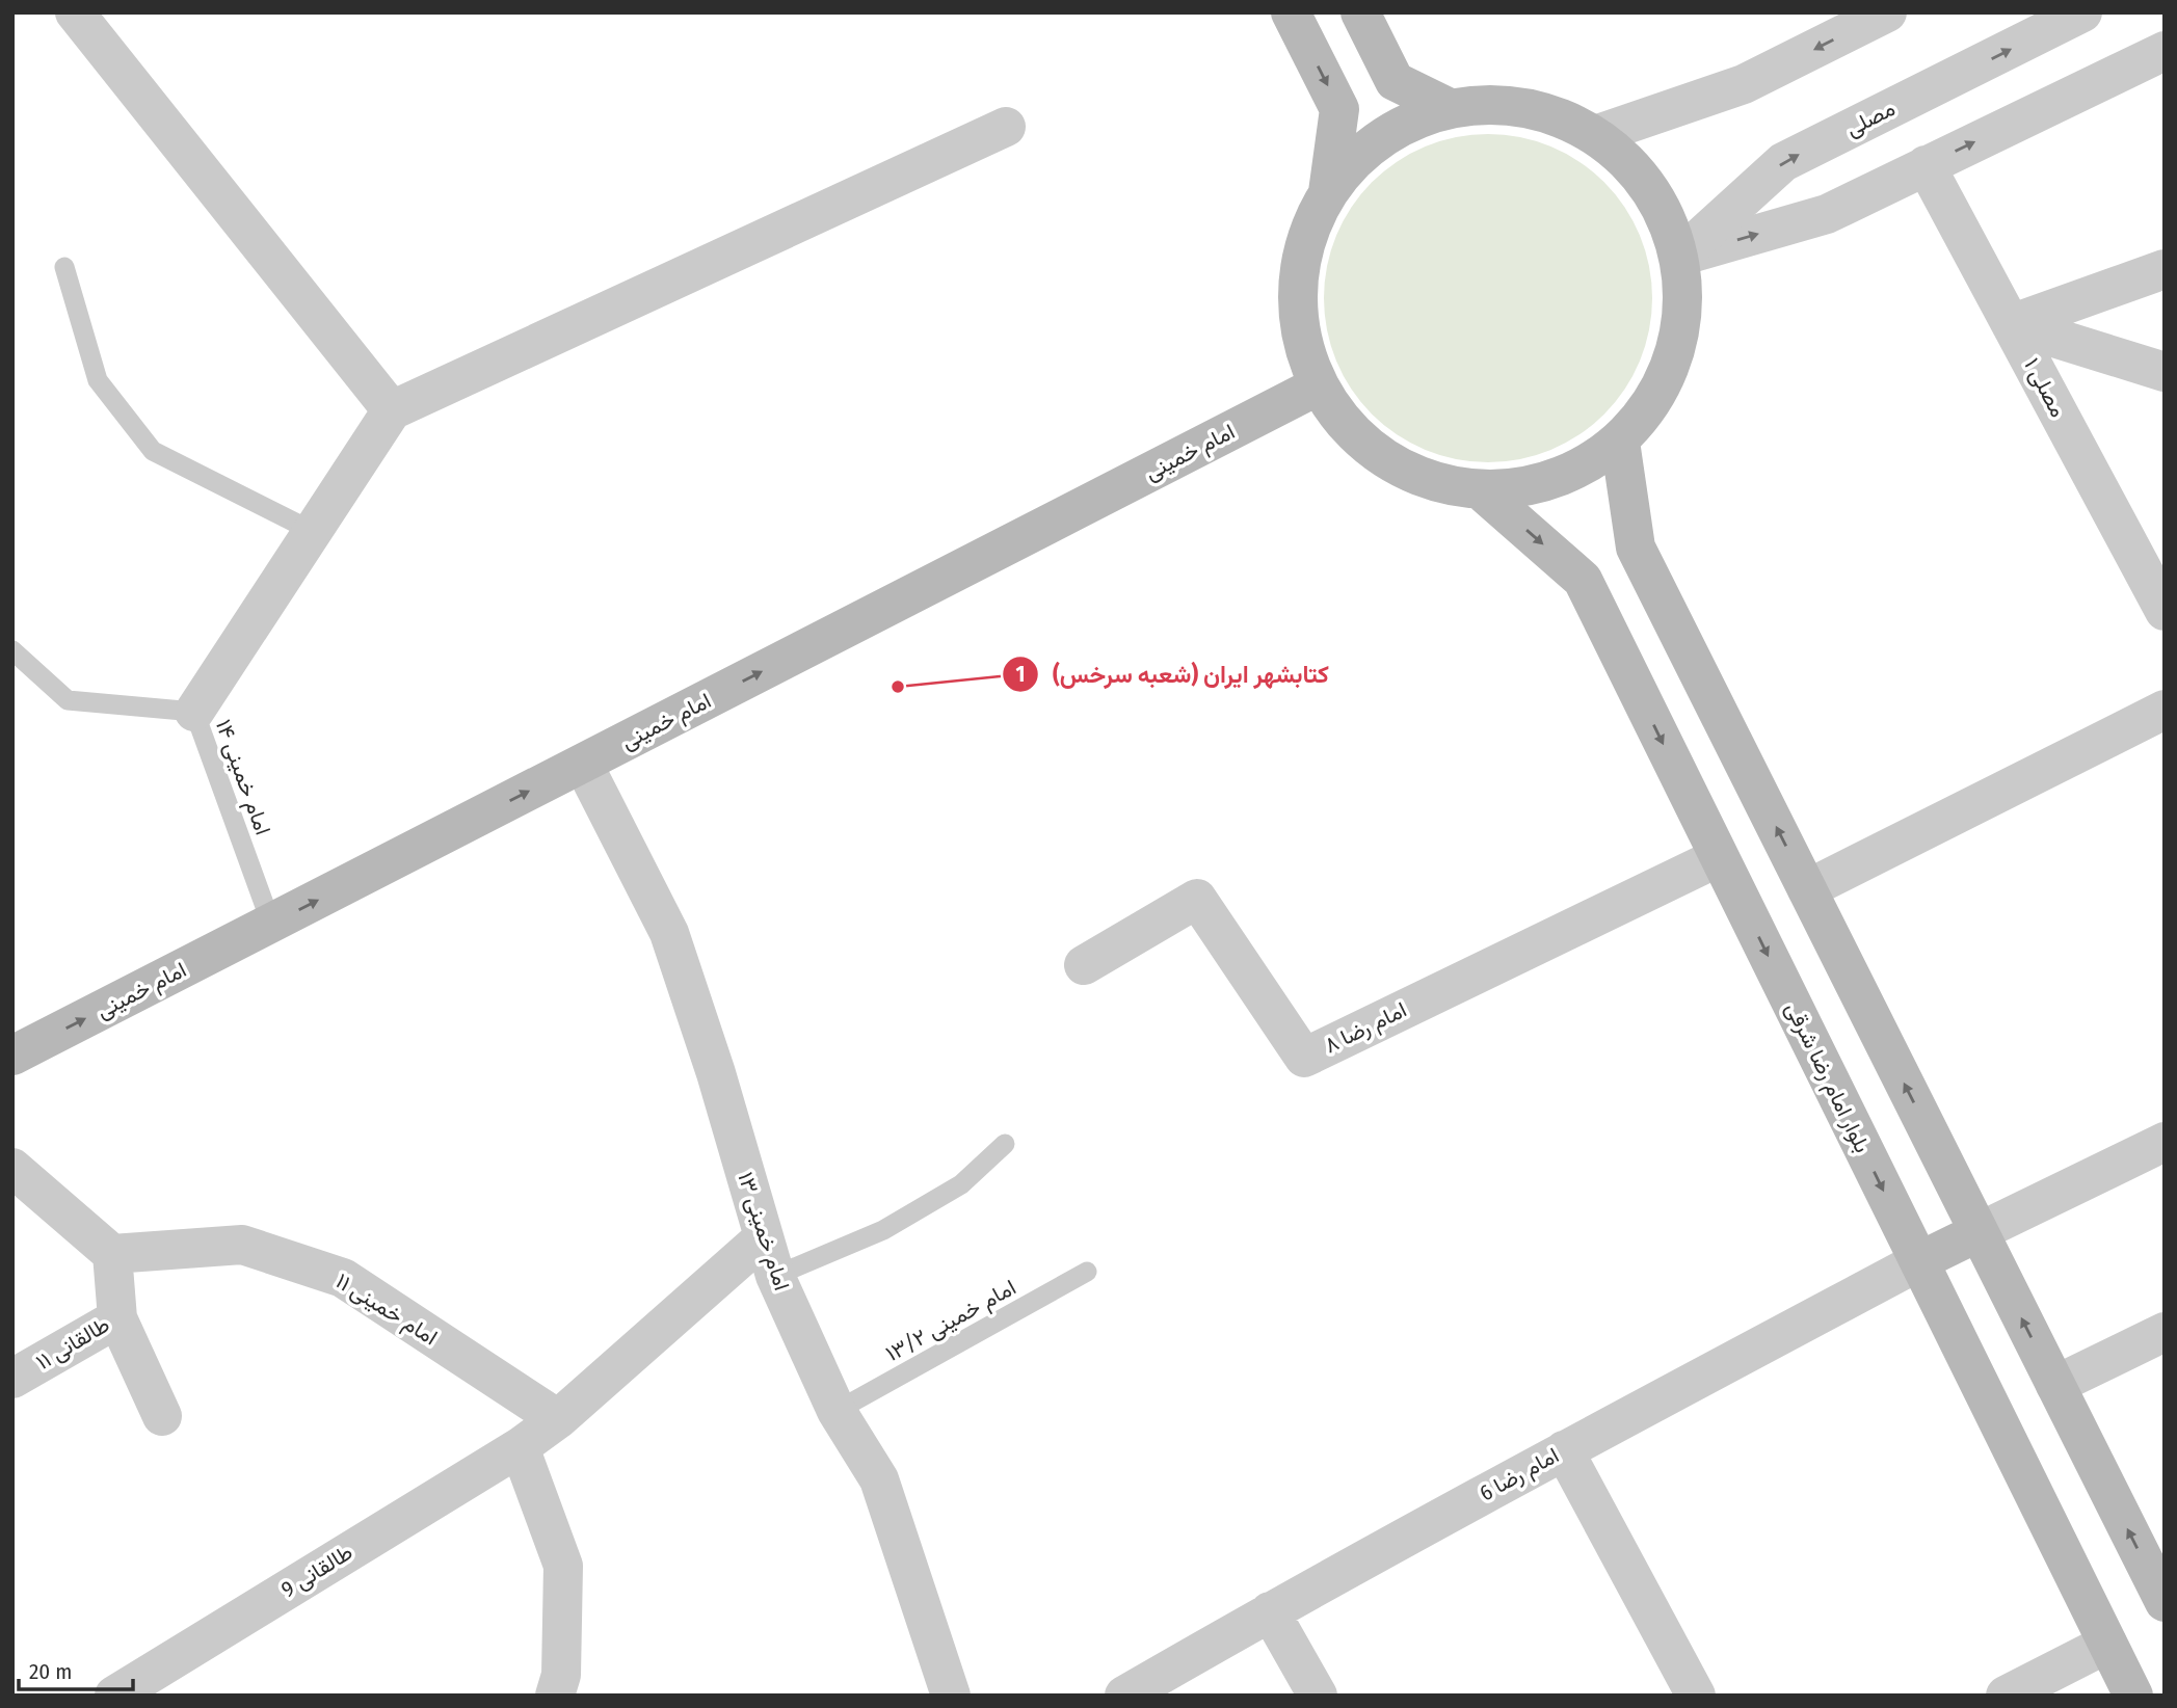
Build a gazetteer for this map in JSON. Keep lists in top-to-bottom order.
{
  "streets": {
    "main road": ["امام خمینی", "بلوار امام رضا شرقی"],
    "street": [
      "مصلی",
      "مصلی ۱",
      "امام رضا ۸",
      "امام خمینی ۱۳",
      "امام خمینی ۱۱",
      "طالقانی ۱۱",
      "امام رضا 6",
      "طالقانی 9"
    ],
    "lane": ["امام خمینی ۱۴", "امام خمینی ۱۳/۲"]
  },
  "crossings": [
    ["امام خمینی", "امام خمینی ۱۴"],
    ["امام خمینی", "امام خمینی ۱۳"],
    ["امام رضا ۸", "بلوار امام رضا شرقی"],
    ["بلوار امام رضا شرقی", "امام رضا 6"],
    ["امام خمینی ۱۳", "امام خمینی ۱۳/۲"],
    ["امام خمینی ۱۳", "طالقانی 9"],
    ["امام خمینی ۱۱", "طالقانی ۱۱"],
    ["امام خمینی ۱۱", "طالقانی 9"]
  ],
  "one_way": ["امام خمینی"],
  "places": ["کتابشهر ایران (شعبه سرخس)"],
  "scale_bar": "20 m"
}
